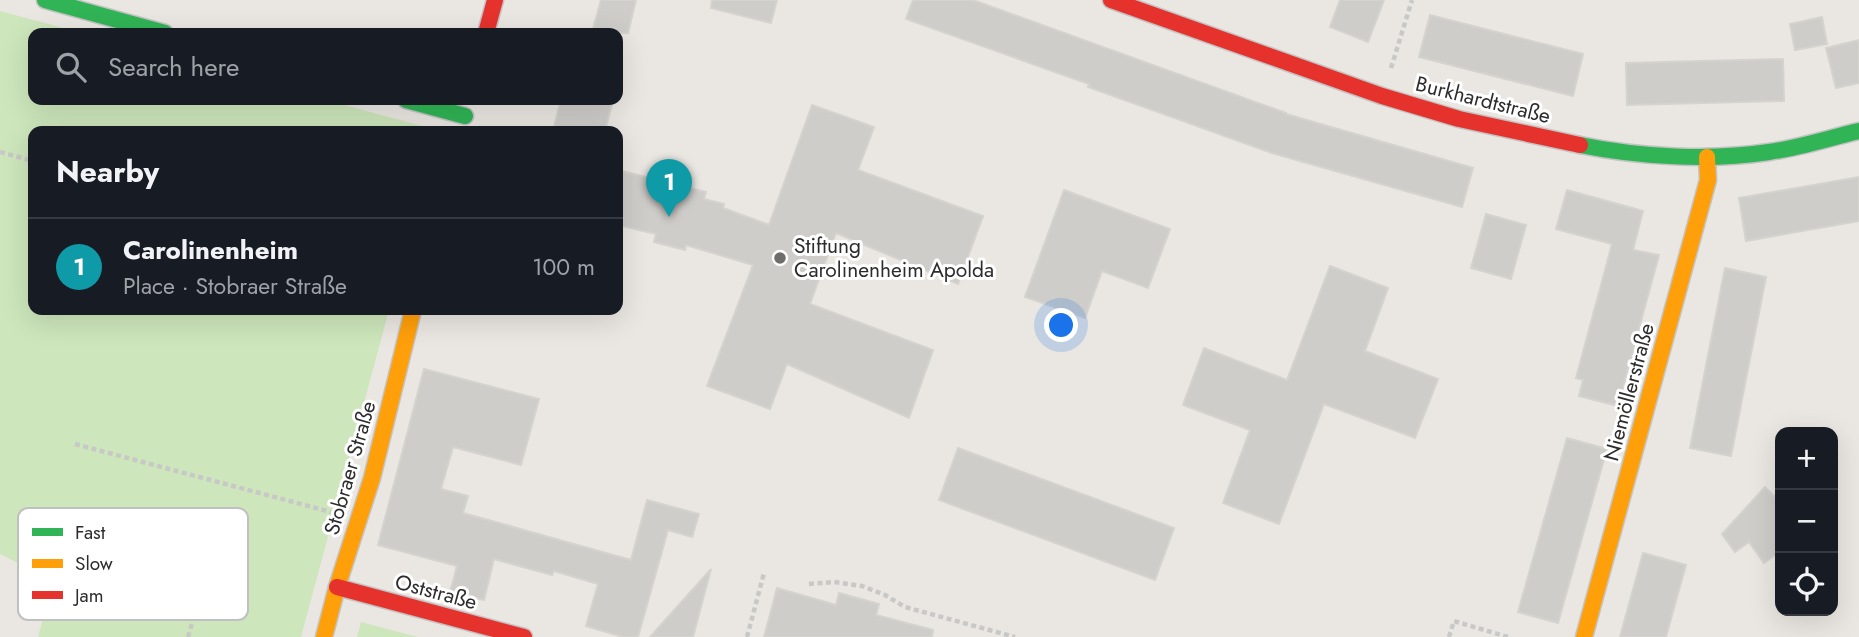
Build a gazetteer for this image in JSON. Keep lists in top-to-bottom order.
{
  "streets": {
    "street": [
      "Burkhardtstraße",
      "Niemöllerstraße",
      "Stobraer Straße",
      "Oststraße"
    ]
  },
  "crossings": [
    ["Burkhardtstraße", "Niemöllerstraße"],
    ["Stobraer Straße", "Oststraße"]
  ],
  "places": ["Stiftung Carolinenheim Apolda"],
  "legend": ["Fast", "Slow", "Jam"],
  "page": {
    "search": "Search here",
    "heading": "Nearby",
    "pins": "1",
    "list": [
      {
        "mark": "1",
        "name": "Carolinenheim",
        "note": "Place · Stobraer Straße",
        "value": "100 m"
      }
    ],
    "map_buttons": ["+", "−"]
  }
}
